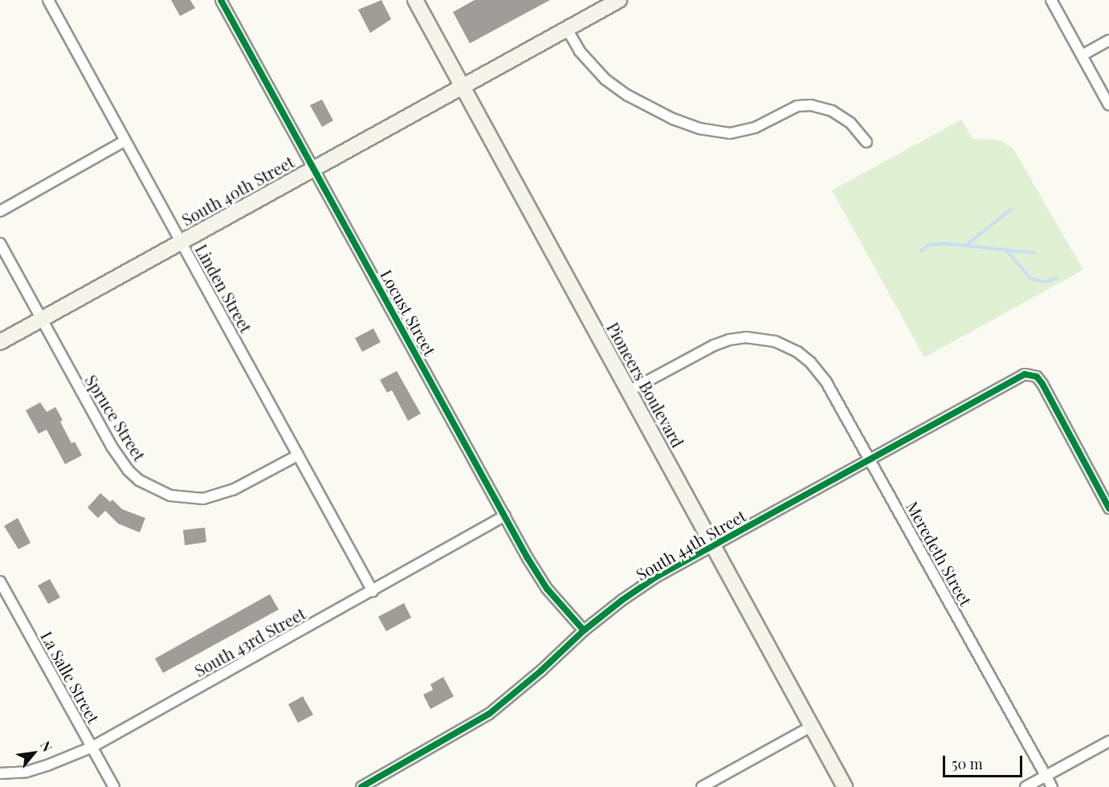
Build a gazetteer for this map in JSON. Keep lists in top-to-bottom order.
{
  "streets": {
    "main road": ["South 40th Street", "Pioneers Boulevard"],
    "street": [
      "Linden Street",
      "Locust Street",
      "Spruce Street",
      "South 44th Street",
      "Meredeth Street",
      "South 43rd Street",
      "La Salle Street"
    ]
  },
  "crossings": [
    ["South 40th Street", "Linden Street"],
    ["South 40th Street", "Locust Street"],
    ["South 40th Street", "Pioneers Boulevard"],
    ["South 40th Street", "Spruce Street"],
    ["Linden Street", "Spruce Street"],
    ["Linden Street", "South 43rd Street"],
    ["Locust Street", "South 44th Street"],
    ["Locust Street", "South 43rd Street"],
    ["Pioneers Boulevard", "South 44th Street"],
    ["Pioneers Boulevard", "Meredeth Street"],
    ["South 44th Street", "Meredeth Street"],
    ["South 43rd Street", "La Salle Street"]
  ],
  "scale_bar": "50 m",
  "north": "top right"
}
